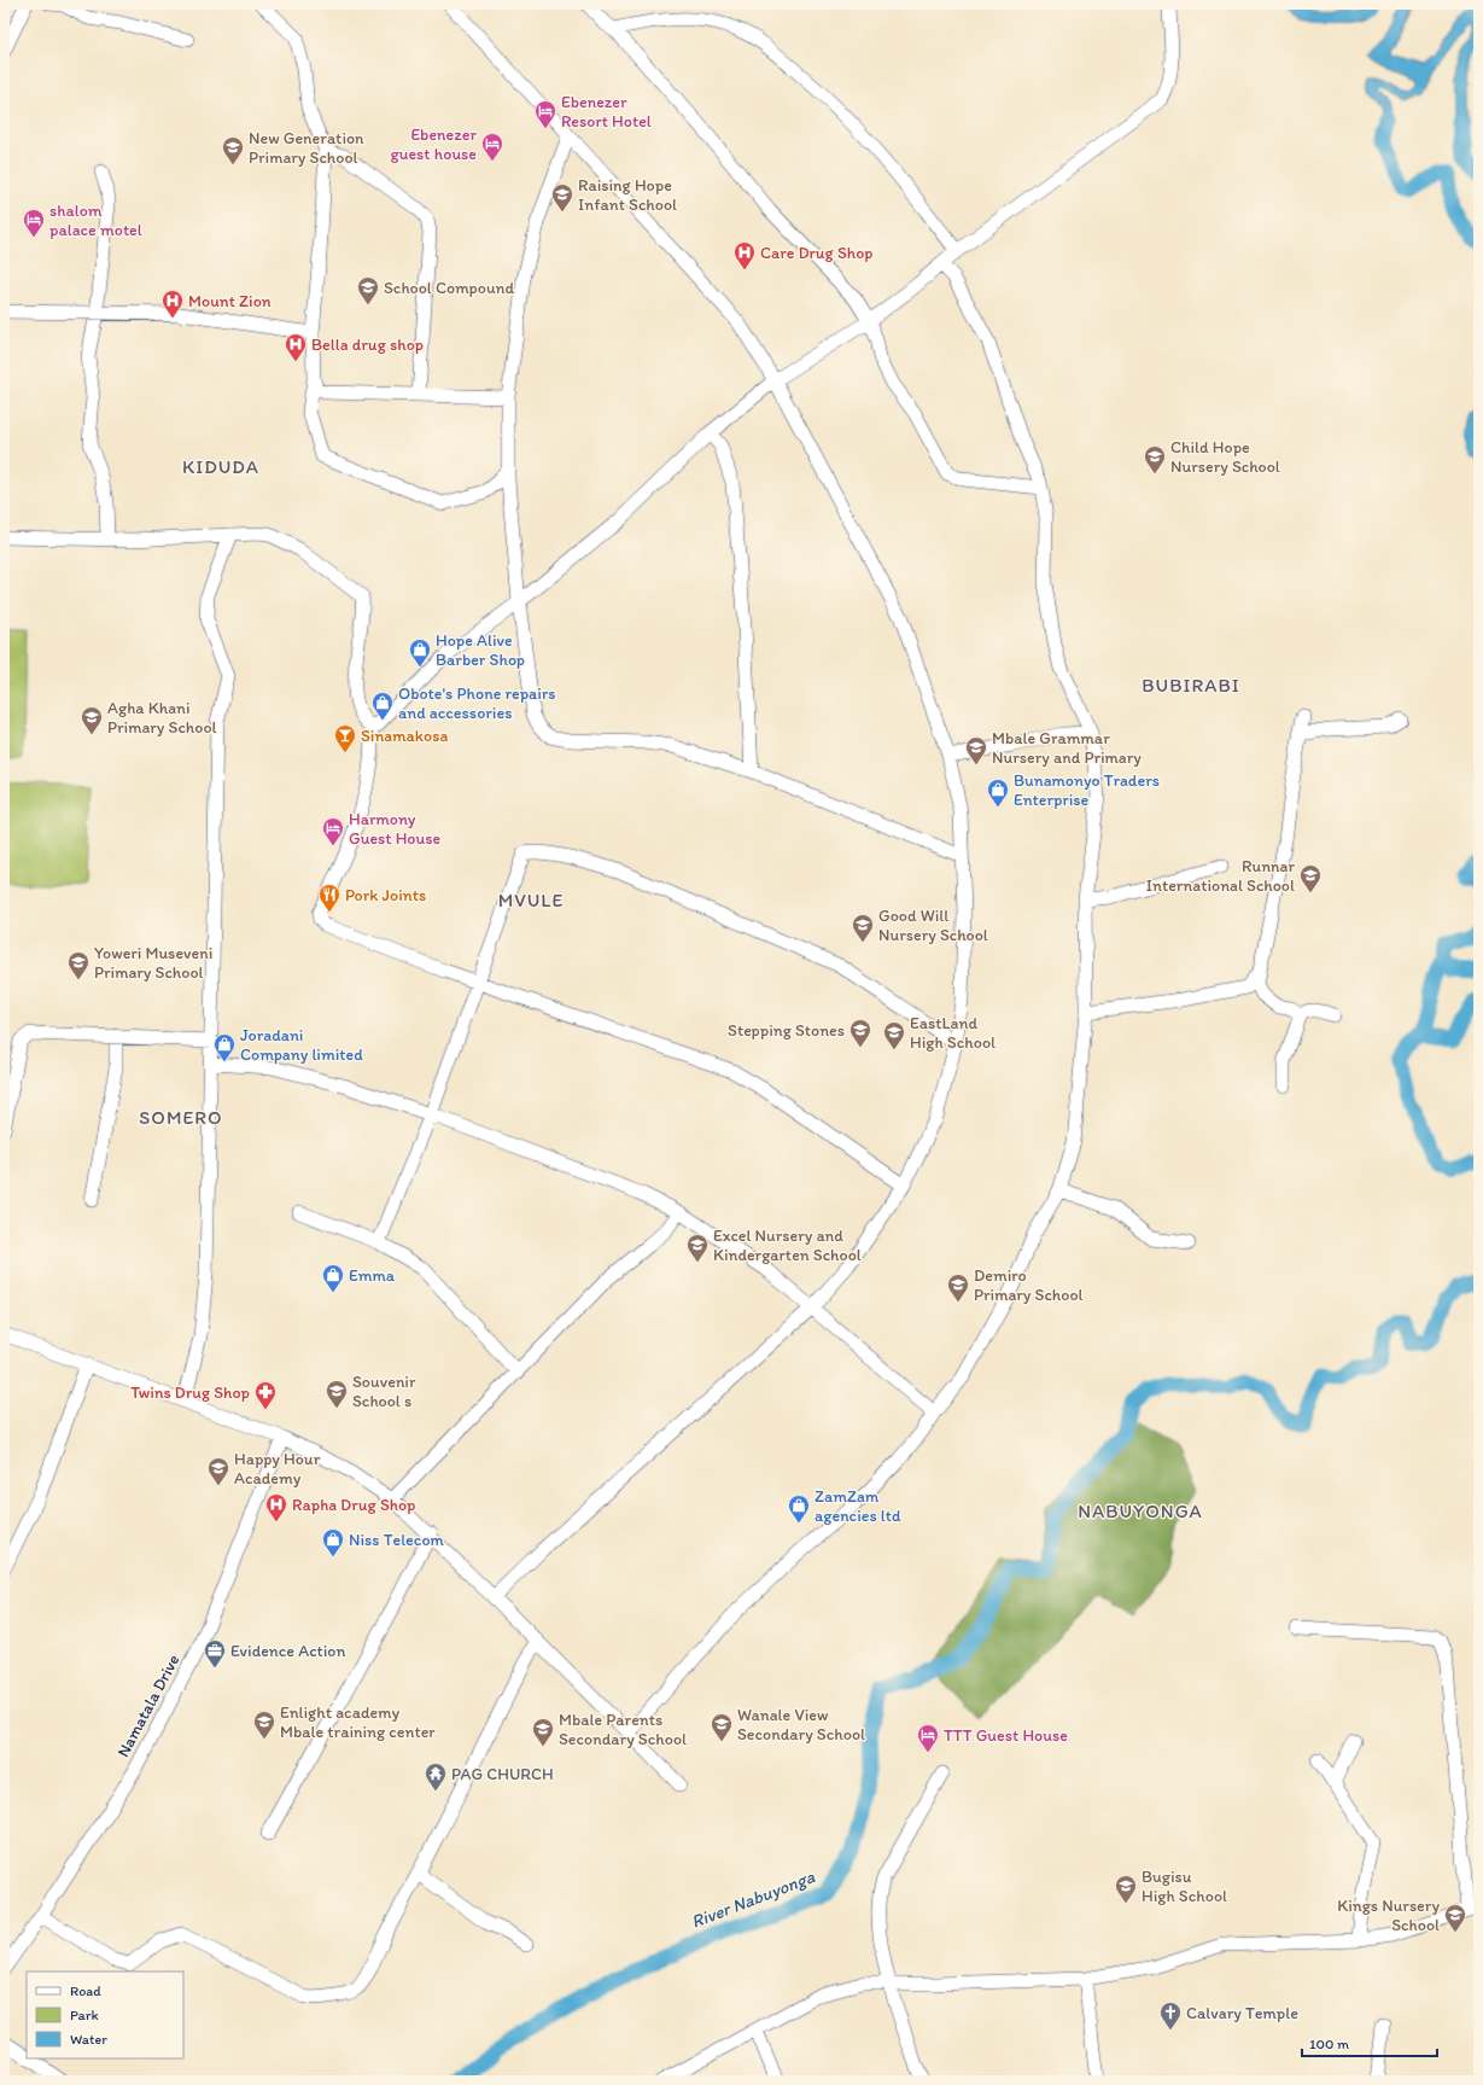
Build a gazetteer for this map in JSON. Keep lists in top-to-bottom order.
{
  "streets": {
    "street": ["Namatala Drive"]
  },
  "districts": [
    "KIDUDA",
    "BUBIRABI",
    "MVULE",
    "SOMERO",
    "NABUYONGA"
  ],
  "water": ["River Nabuyonga"],
  "places": {
    "hotel": [
      "Ebenezer Resort Hotel",
      "Ebenezer guest house",
      "shalom palace motel",
      "Harmony Guest House",
      "TTT Guest House"
    ],
    "school or university": [
      "New Generation Primary School",
      "Raising Hope Infant School",
      "School Compound",
      "Child Hope Nursery School",
      "Agha Khani Primary School",
      "Mbale Grammar Nursery and Primary",
      "Runnar International School",
      "Good Will Nursery School",
      "Yoweri Museveni Primary School",
      "Stepping Stones",
      "EastLand High School",
      "Excel Nursery and Kindergarten School",
      "Demiro Primary School",
      "Souvenir School s",
      "Happy Hour Academy",
      "Enlight academy Mbale training center",
      "Wanale View Secondary School",
      "Mbale Parents Secondary School",
      "Bugisu High School",
      "Kings Nursery School"
    ],
    "hospital": [
      "Care Drug Shop",
      "Mount Zion",
      "Bella drug shop",
      "Rapha Drug Shop"
    ],
    "shop": [
      "Hope Alive Barber Shop",
      "Obote's Phone repairs and accessories",
      "Bunamonyo Traders Enterprise",
      "Joradani Company limited",
      "Emma",
      "ZamZam agencies ltd",
      "Niss Telecom"
    ],
    "bar": ["Sinamakosa"],
    "restaurant": ["Pork Joints"],
    "pharmacy": ["Twins Drug Shop"],
    "office": ["Evidence Action"],
    "temple": ["PAG CHURCH"],
    "church": ["Calvary Temple"]
  },
  "legend": ["Road", "Park", "Water"],
  "scale_bar": "100 m"
}
